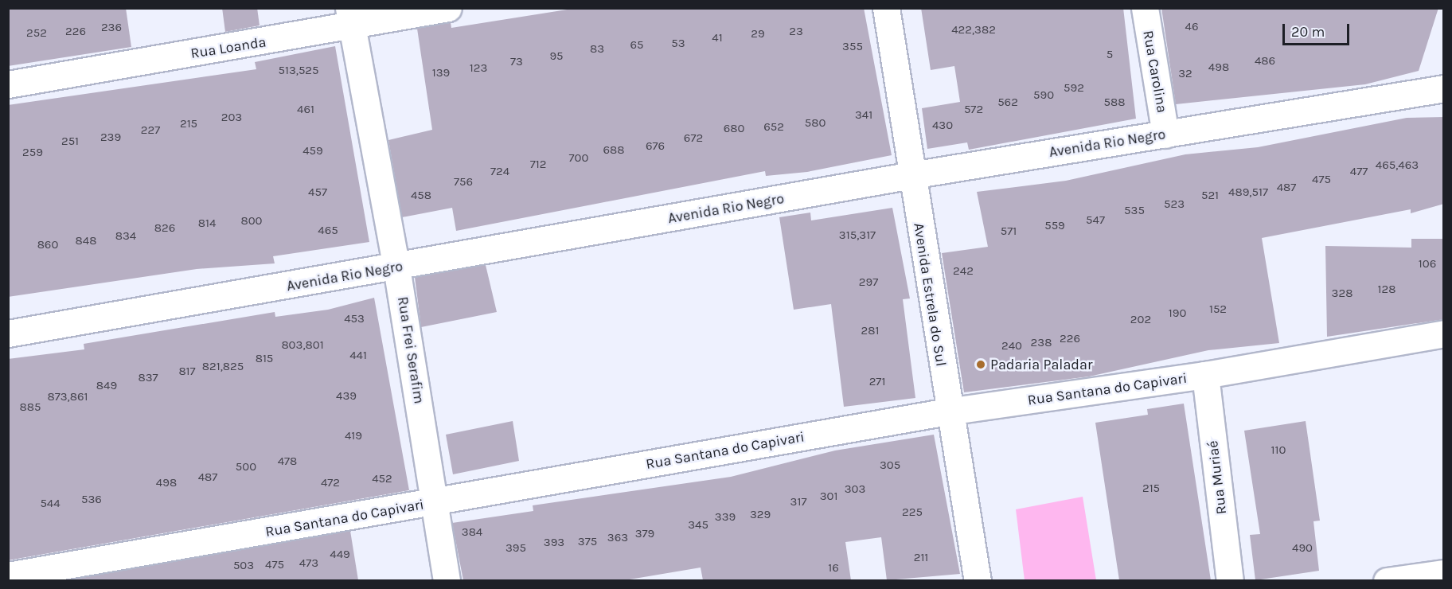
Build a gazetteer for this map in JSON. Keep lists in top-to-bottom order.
{
  "streets": {
    "street": [
      "Rua Loanda",
      "Rua Carolina",
      "Avenida Rio Negro",
      "Avenida Estrela do Sul",
      "Rua Frei Serafim",
      "Rua Santana do Capivari",
      "Rua Muriaé"
    ]
  },
  "crossings": [
    ["Rua Loanda", "Rua Frei Serafim"],
    ["Rua Carolina", "Avenida Rio Negro"],
    ["Avenida Rio Negro", "Avenida Estrela do Sul"],
    ["Avenida Rio Negro", "Rua Frei Serafim"],
    ["Avenida Estrela do Sul", "Rua Santana do Capivari"],
    ["Rua Frei Serafim", "Rua Santana do Capivari"],
    ["Rua Santana do Capivari", "Rua Muriaé"]
  ],
  "places": ["Padaria Paladar"],
  "house_numbers": [
    "46",
    "236",
    "422,382",
    "226",
    "23",
    "252",
    "29",
    "41",
    "53",
    "65",
    "355",
    "83",
    "5",
    "95",
    "486",
    "73",
    "498",
    "123",
    "513,525",
    "139",
    "32",
    "592",
    "590",
    "562",
    "588",
    "461",
    "572",
    "341",
    "203",
    "580",
    "215",
    "430",
    "652",
    "680",
    "227",
    "239",
    "672",
    "251",
    "676",
    "688",
    "459",
    "259",
    "700",
    "712",
    "465,463",
    "724",
    "477",
    "475",
    "756",
    "487",
    "457",
    "489,517",
    "458",
    "521",
    "523",
    "535",
    "547",
    "800",
    "814",
    "559",
    "826",
    "465",
    "571",
    "315,317",
    "834",
    "848",
    "860",
    "106",
    "242",
    "297",
    "128",
    "328",
    "152",
    "190",
    "453",
    "202",
    "281",
    "226",
    "238",
    "803,801",
    "240",
    "441",
    "815",
    "821,825",
    "817",
    "837",
    "271",
    "849",
    "439",
    "873,861",
    "885",
    "419",
    "110",
    "478",
    "305",
    "500",
    "487",
    "452",
    "498",
    "472",
    "215",
    "303",
    "301",
    "536",
    "317",
    "544",
    "225",
    "329",
    "339",
    "345",
    "384",
    "379",
    "363",
    "375",
    "393",
    "395",
    "490",
    "449",
    "211",
    "473",
    "475",
    "503",
    "16"
  ],
  "scale_bar": "20 m"
}
